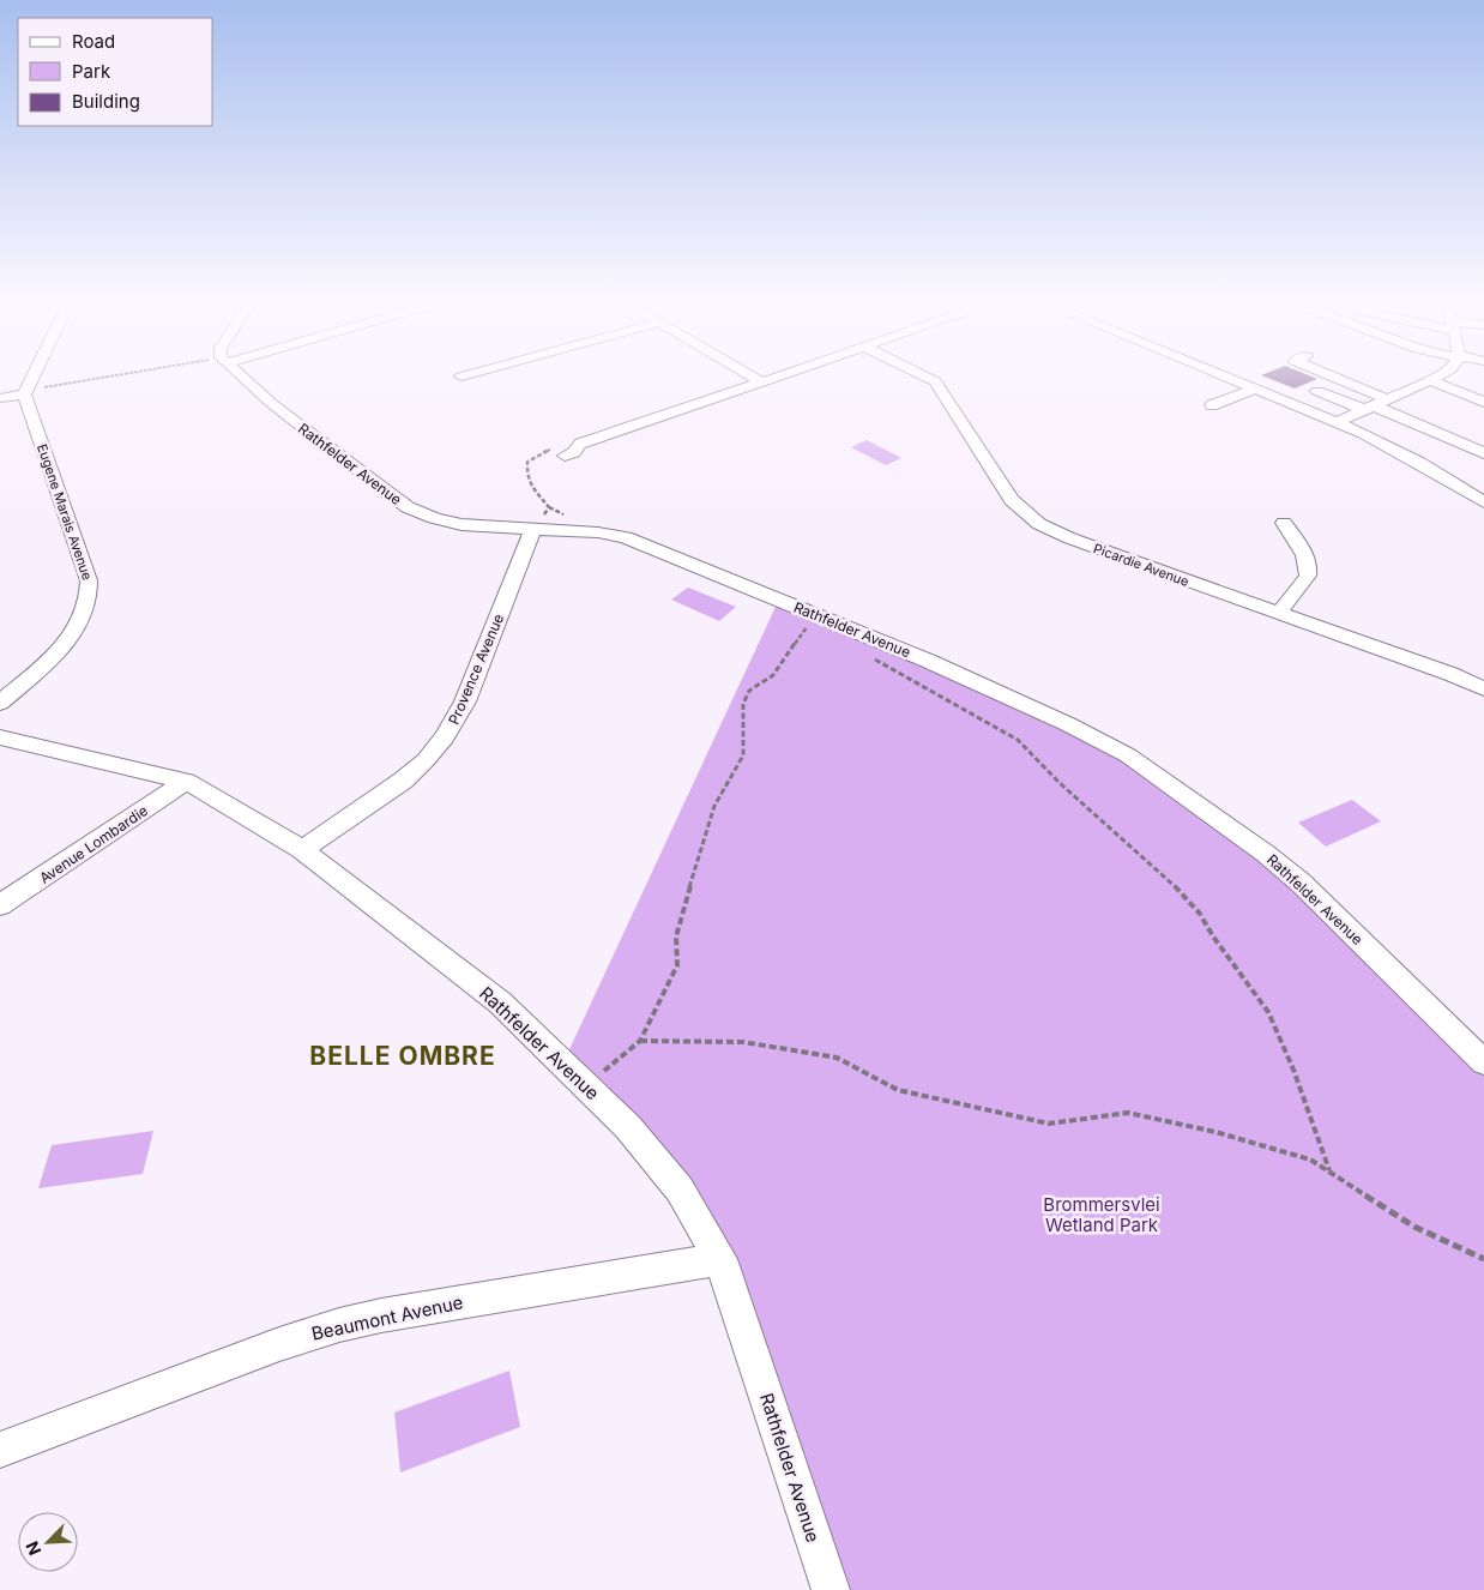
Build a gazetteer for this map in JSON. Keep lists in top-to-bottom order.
{
  "streets": {
    "street": [
      "Rathfelder Avenue",
      "Eugene Marais Avenue",
      "Picardie Avenue",
      "Provence Avenue",
      "Avenue Lombardie",
      "Beaumont Avenue"
    ]
  },
  "crossings": [
    ["Rathfelder Avenue", "Provence Avenue"],
    ["Rathfelder Avenue", "Avenue Lombardie"],
    ["Rathfelder Avenue", "Beaumont Avenue"]
  ],
  "districts": ["BELLE OMBRE"],
  "parks": ["Brommersvlei Wetland Park"],
  "legend": ["Road", "Park", "Building"],
  "north": "bottom left"
}
